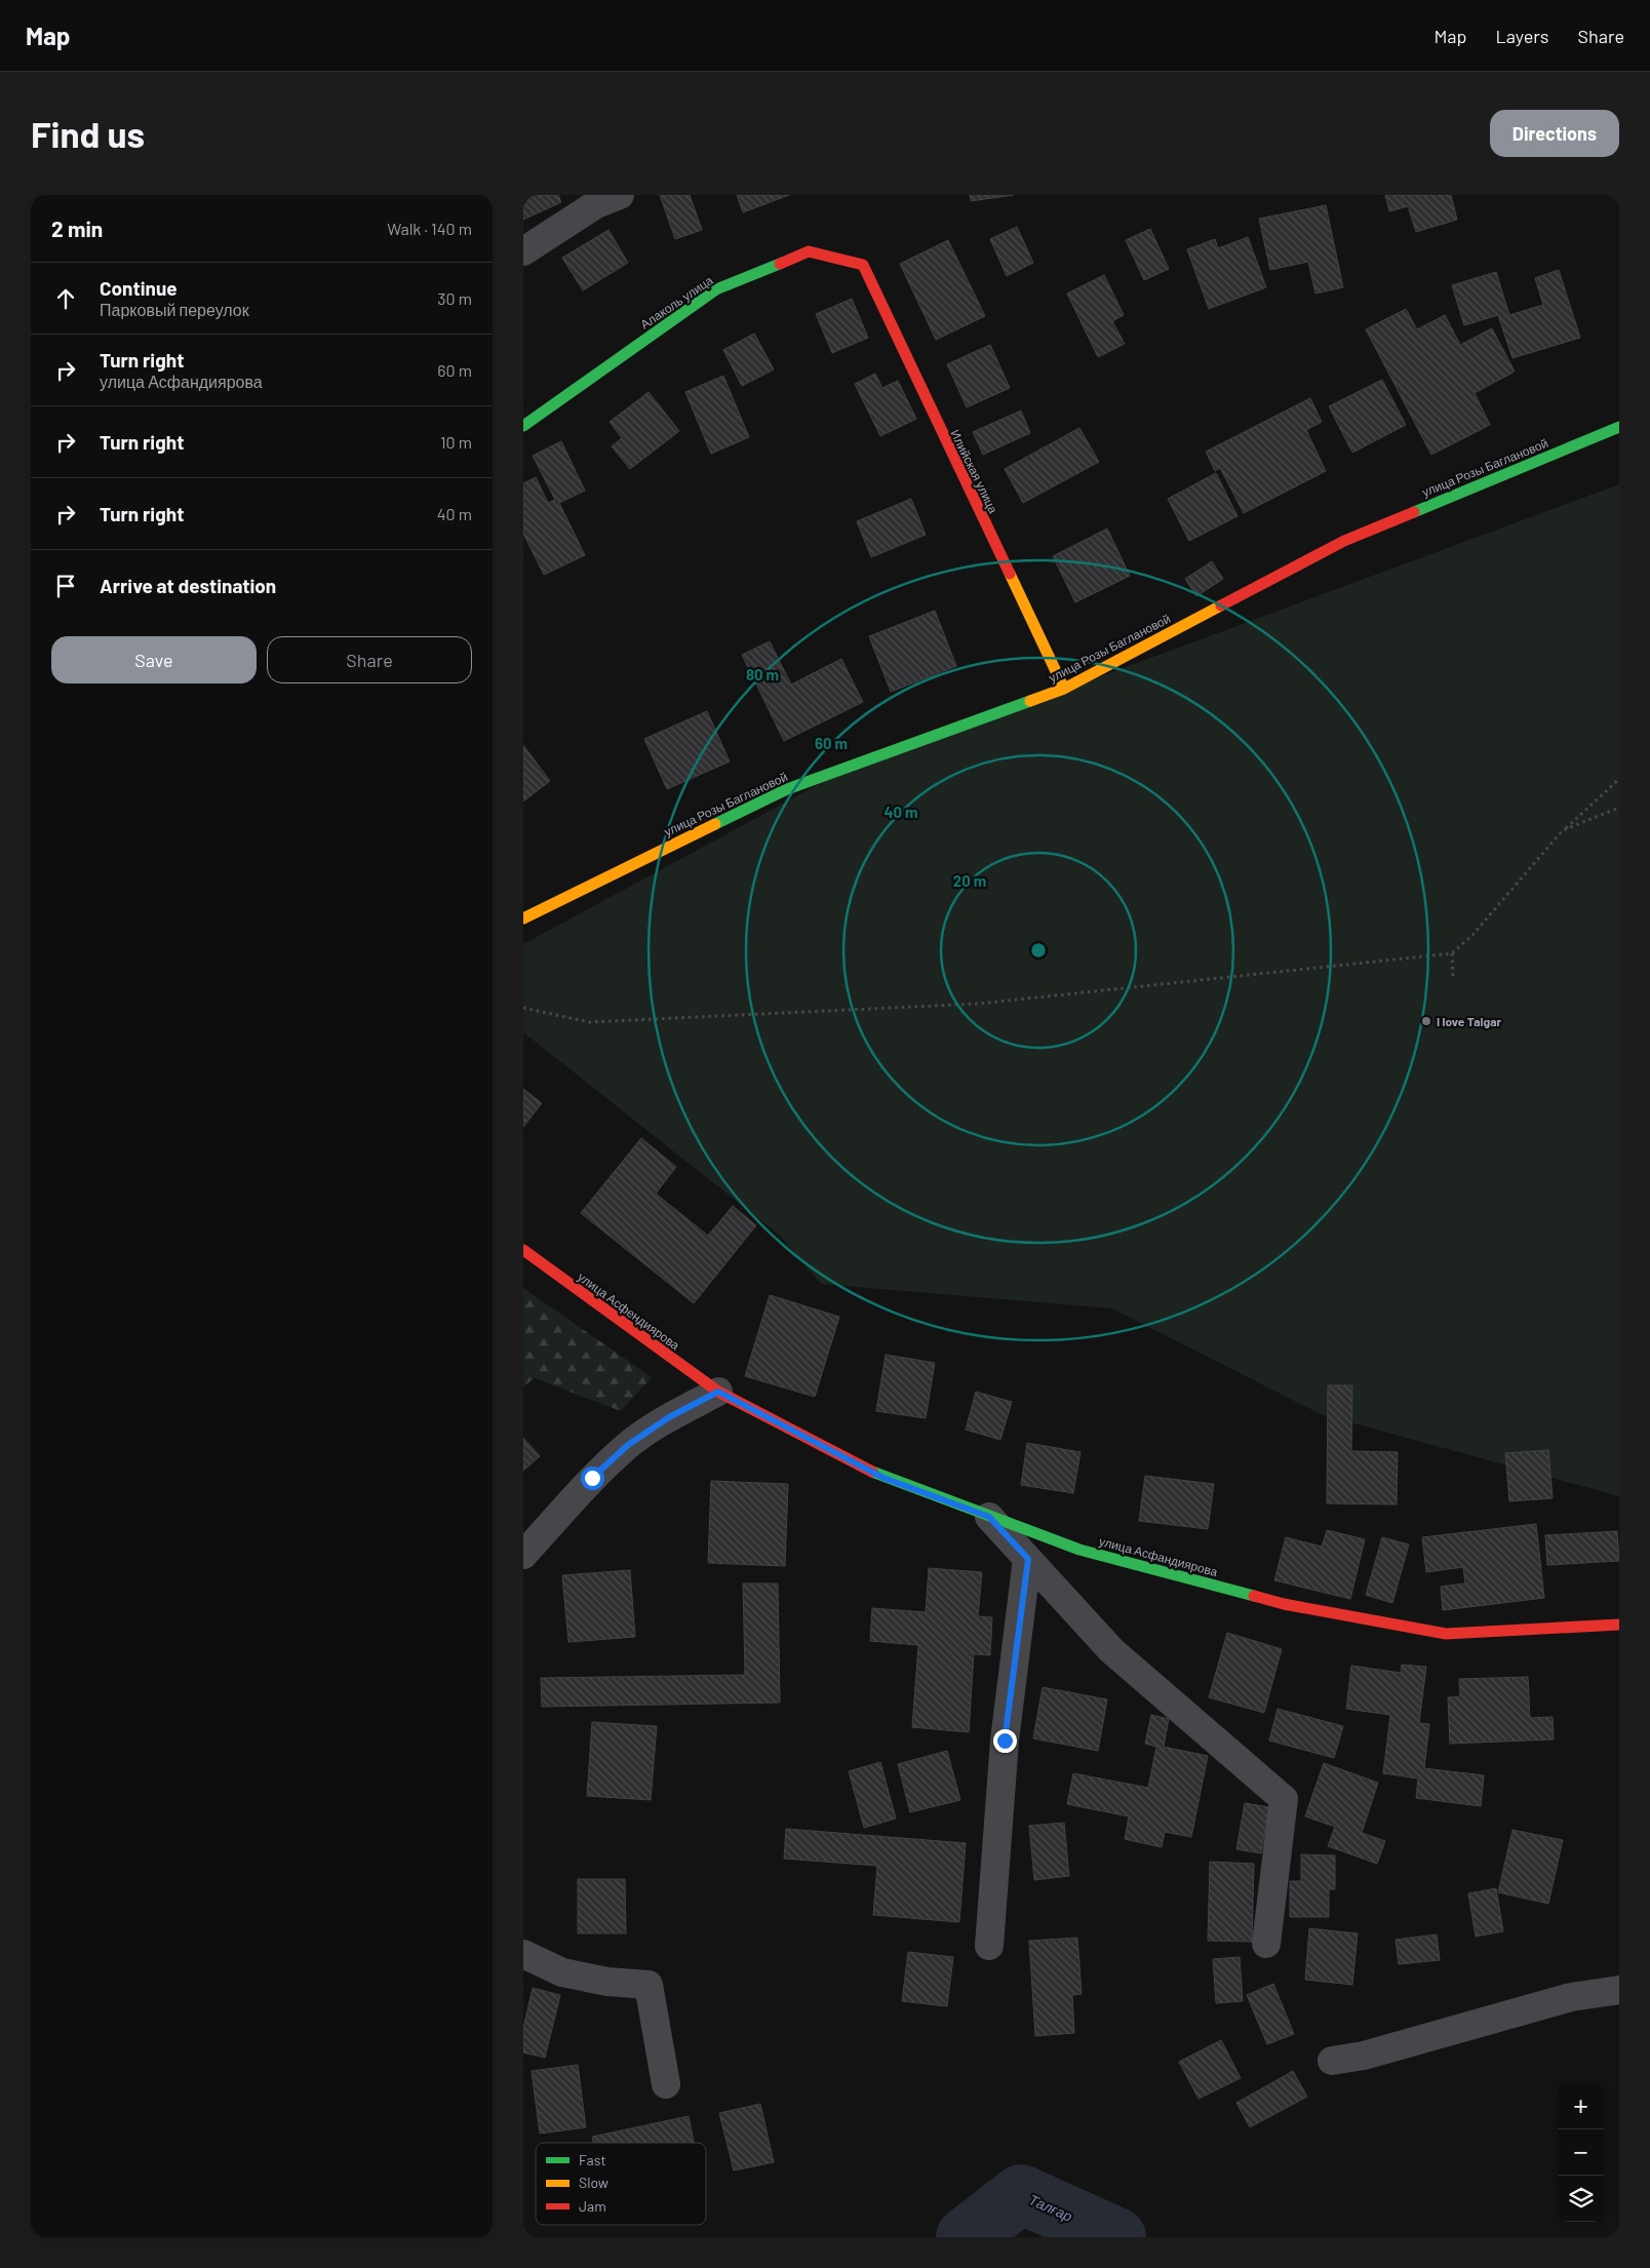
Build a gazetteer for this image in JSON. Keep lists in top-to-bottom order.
{
  "streets": {
    "street": [
      "Алаколь улица",
      "улица Розы Баглановой",
      "Илийская улица",
      "улица Асфендиярова",
      "улица Асфандиярова"
    ]
  },
  "crossings": [
    ["Алаколь улица", "Илийская улица"],
    ["улица Розы Баглановой", "Илийская улица"],
    ["улица Асфендиярова", "улица Асфандиярова"]
  ],
  "water": ["Талғар"],
  "places": ["I love Talgar"],
  "legend": ["Fast", "Slow", "Jam"],
  "page": {
    "header": "Map",
    "nav": ["Map", "Layers", "Share"],
    "buttons": [
      "Directions",
      ["Save", "Share"]
    ],
    "title": "Find us",
    "heading": ["2 min", "Walk · 140 m"],
    "list": [
      ["Continue", "Парковый переулок", "30 m"],
      ["Turn right", "улица Асфандиярова", "60 m"],
      ["Turn right", "10 m"],
      ["Turn right", "40 m"],
      "Arrive at destination"
    ],
    "map_buttons": ["+", "−"]
  },
  "rings": [
    "80 m",
    "60 m",
    "40 m",
    "20 m"
  ]
}
